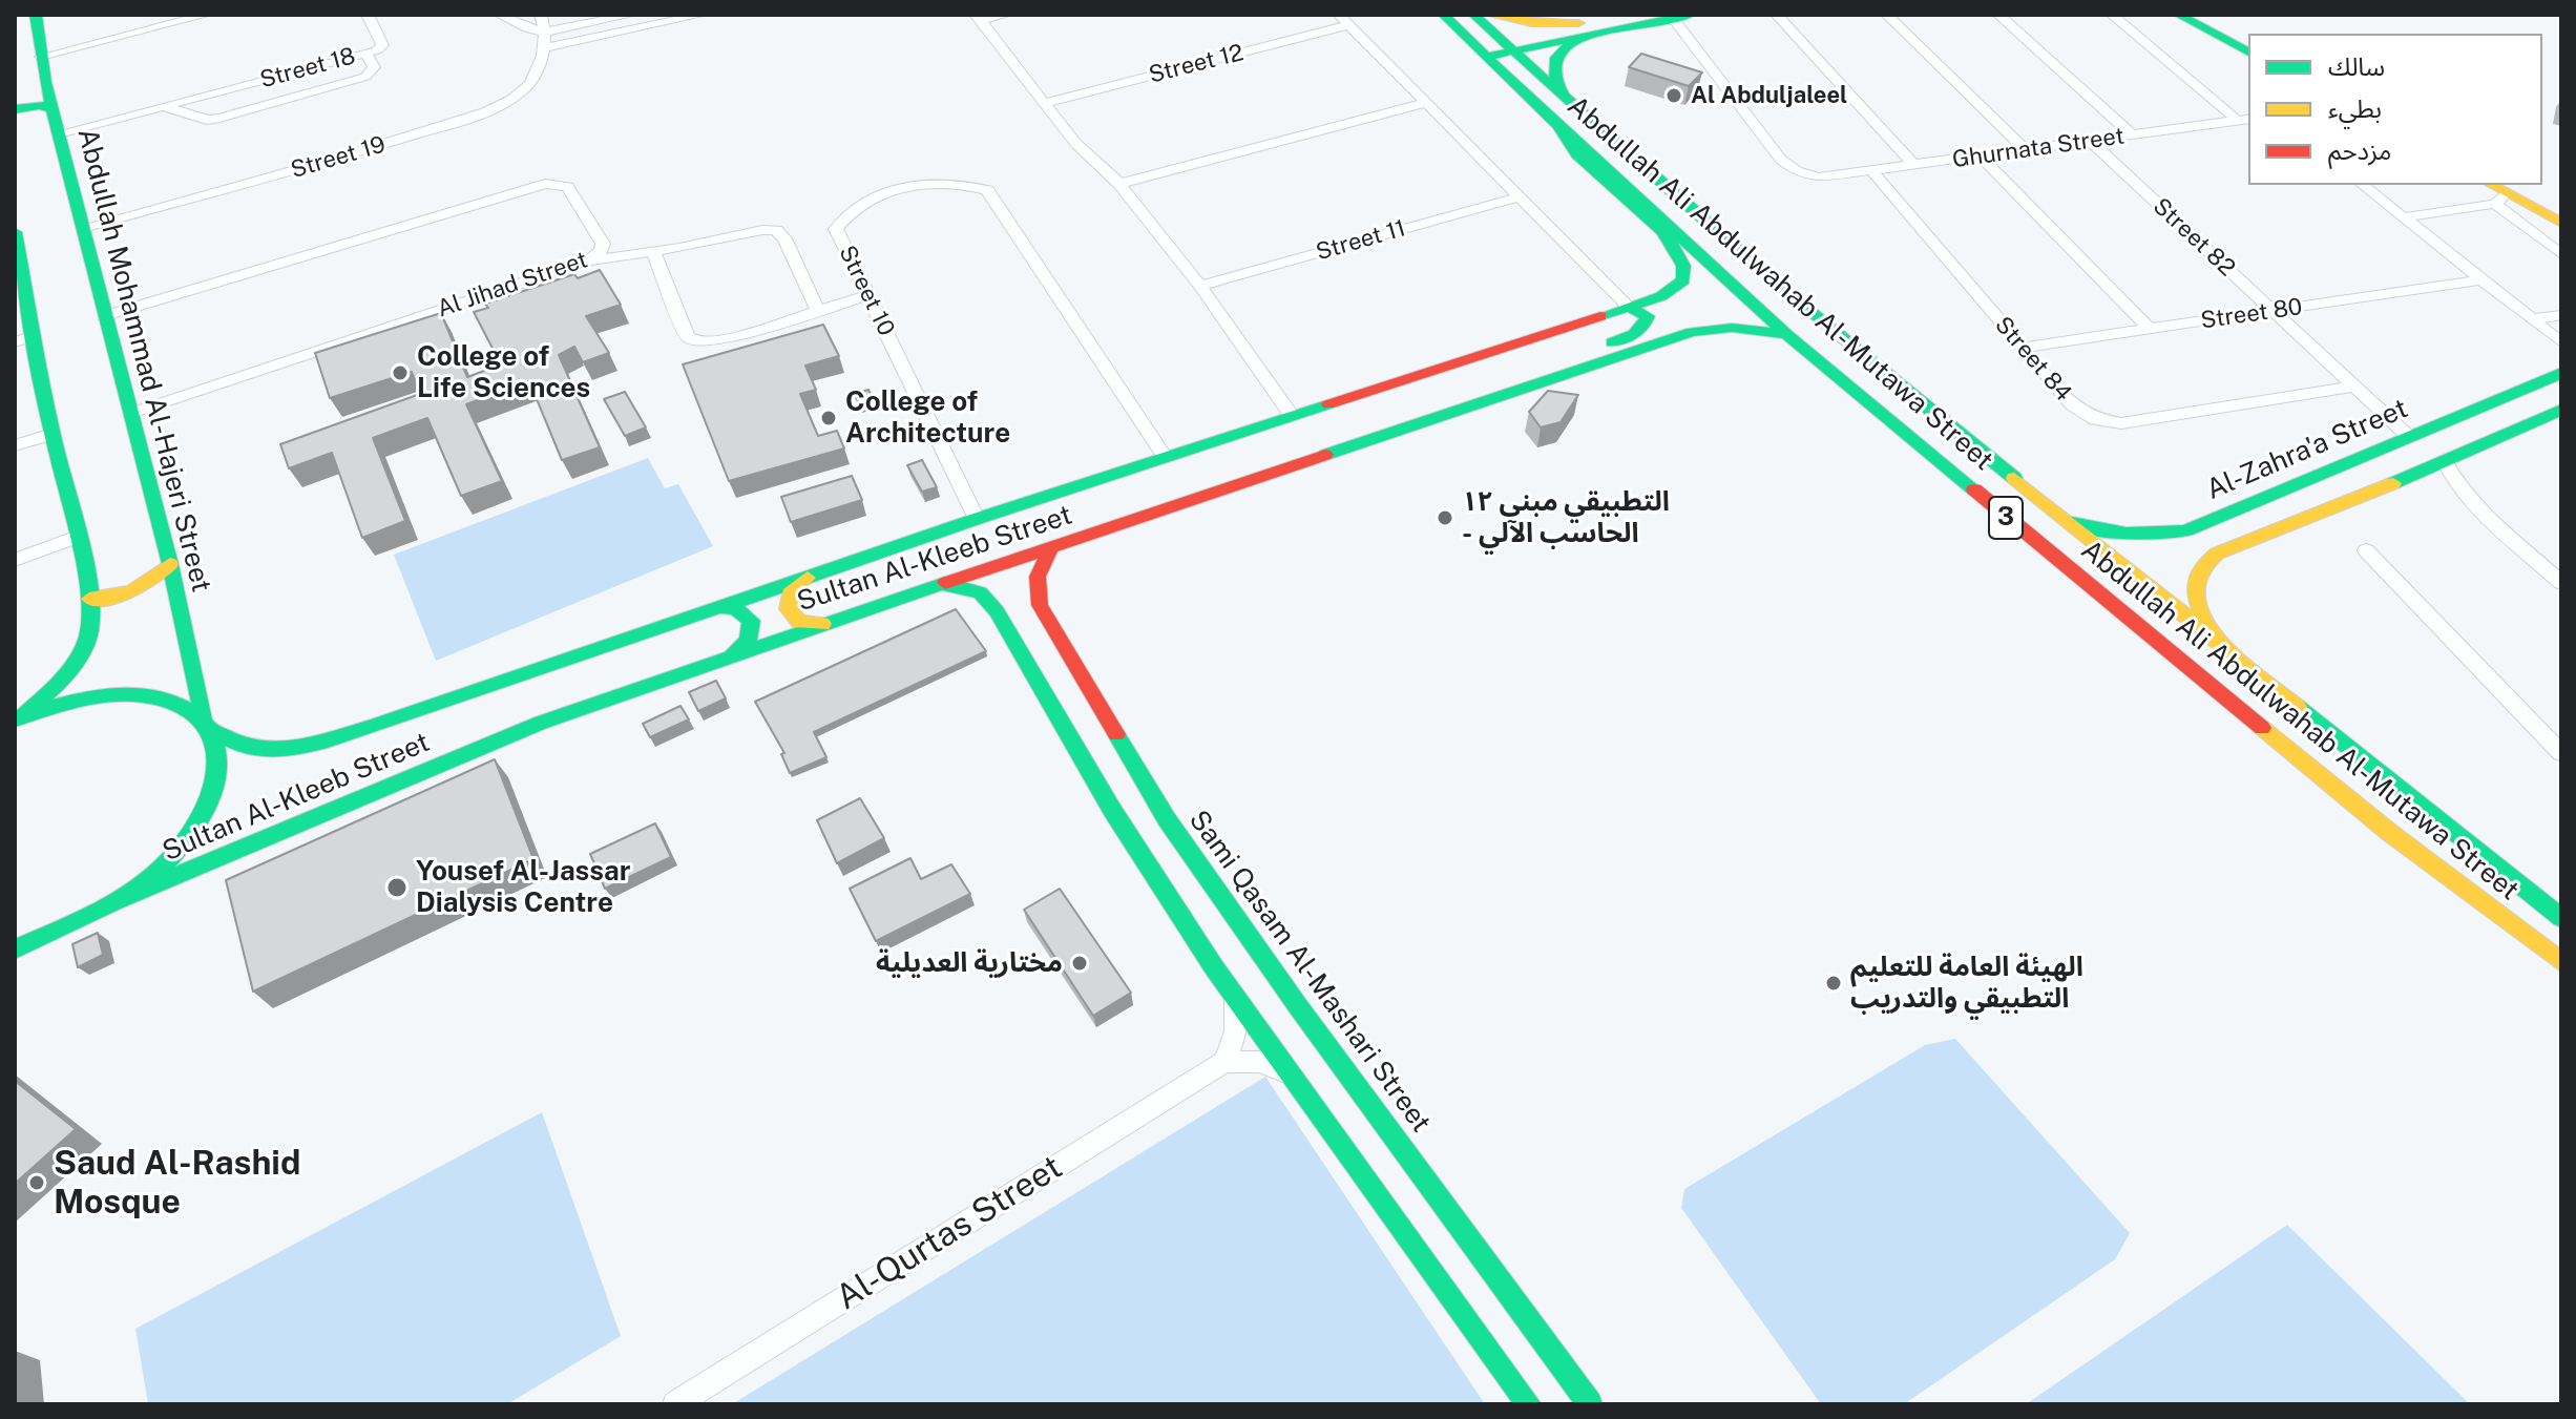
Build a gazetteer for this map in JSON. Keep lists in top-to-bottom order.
{
  "streets": {
    "street": [
      "Street 12",
      "Street 18",
      "Ghurnata Street",
      "Street 19",
      "Street 82",
      "Street 11",
      "Abdullah Ali Abdulwahab Al-Mutawa Street",
      "Al Jihad Street",
      "Street 10",
      "Street 80",
      "Street 84",
      "Abdullah Mohammad Al-Hajeri Street",
      "Al-Zahra'a Street",
      "3",
      "Sultan Al-Kleeb Street",
      "Sami Qasam Al-Mashari Street",
      "Al-Qurtas Street"
    ]
  },
  "crossings": [
    ["Street 18", "Abdullah Mohammad Al-Hajeri Street"],
    ["Ghurnata Street", "Street 82"],
    ["Ghurnata Street", "Street 84"],
    ["Street 19", "Abdullah Mohammad Al-Hajeri Street"],
    ["Street 82", "Street 80"],
    ["Street 82", "Street 84"],
    ["Street 82", "Al-Zahra'a Street"],
    ["Abdullah Ali Abdulwahab Al-Mutawa Street", "Al-Zahra'a Street"],
    ["Abdullah Ali Abdulwahab Al-Mutawa Street", "Sultan Al-Kleeb Street"],
    ["Al Jihad Street", "Abdullah Mohammad Al-Hajeri Street"],
    ["Street 10", "Sultan Al-Kleeb Street"],
    ["Street 80", "Street 84"],
    ["Abdullah Mohammad Al-Hajeri Street", "Sultan Al-Kleeb Street"],
    ["Sultan Al-Kleeb Street", "Sami Qasam Al-Mashari Street"]
  ],
  "places": [
    "Al Abduljaleel",
    "College of Life Sciences",
    "College of Architecture",
    "التطبيقي مبنى ١٢ - الحاسب الآلي",
    "Yousef Al-Jassar Dialysis Centre",
    "مختارية العديلية",
    "الهيئة العامة للتعليم التطبيقي والتدريب",
    "Saud Al-Rashid Mosque"
  ],
  "legend": ["سالك", "بطيء", "مزدحم"]
}
